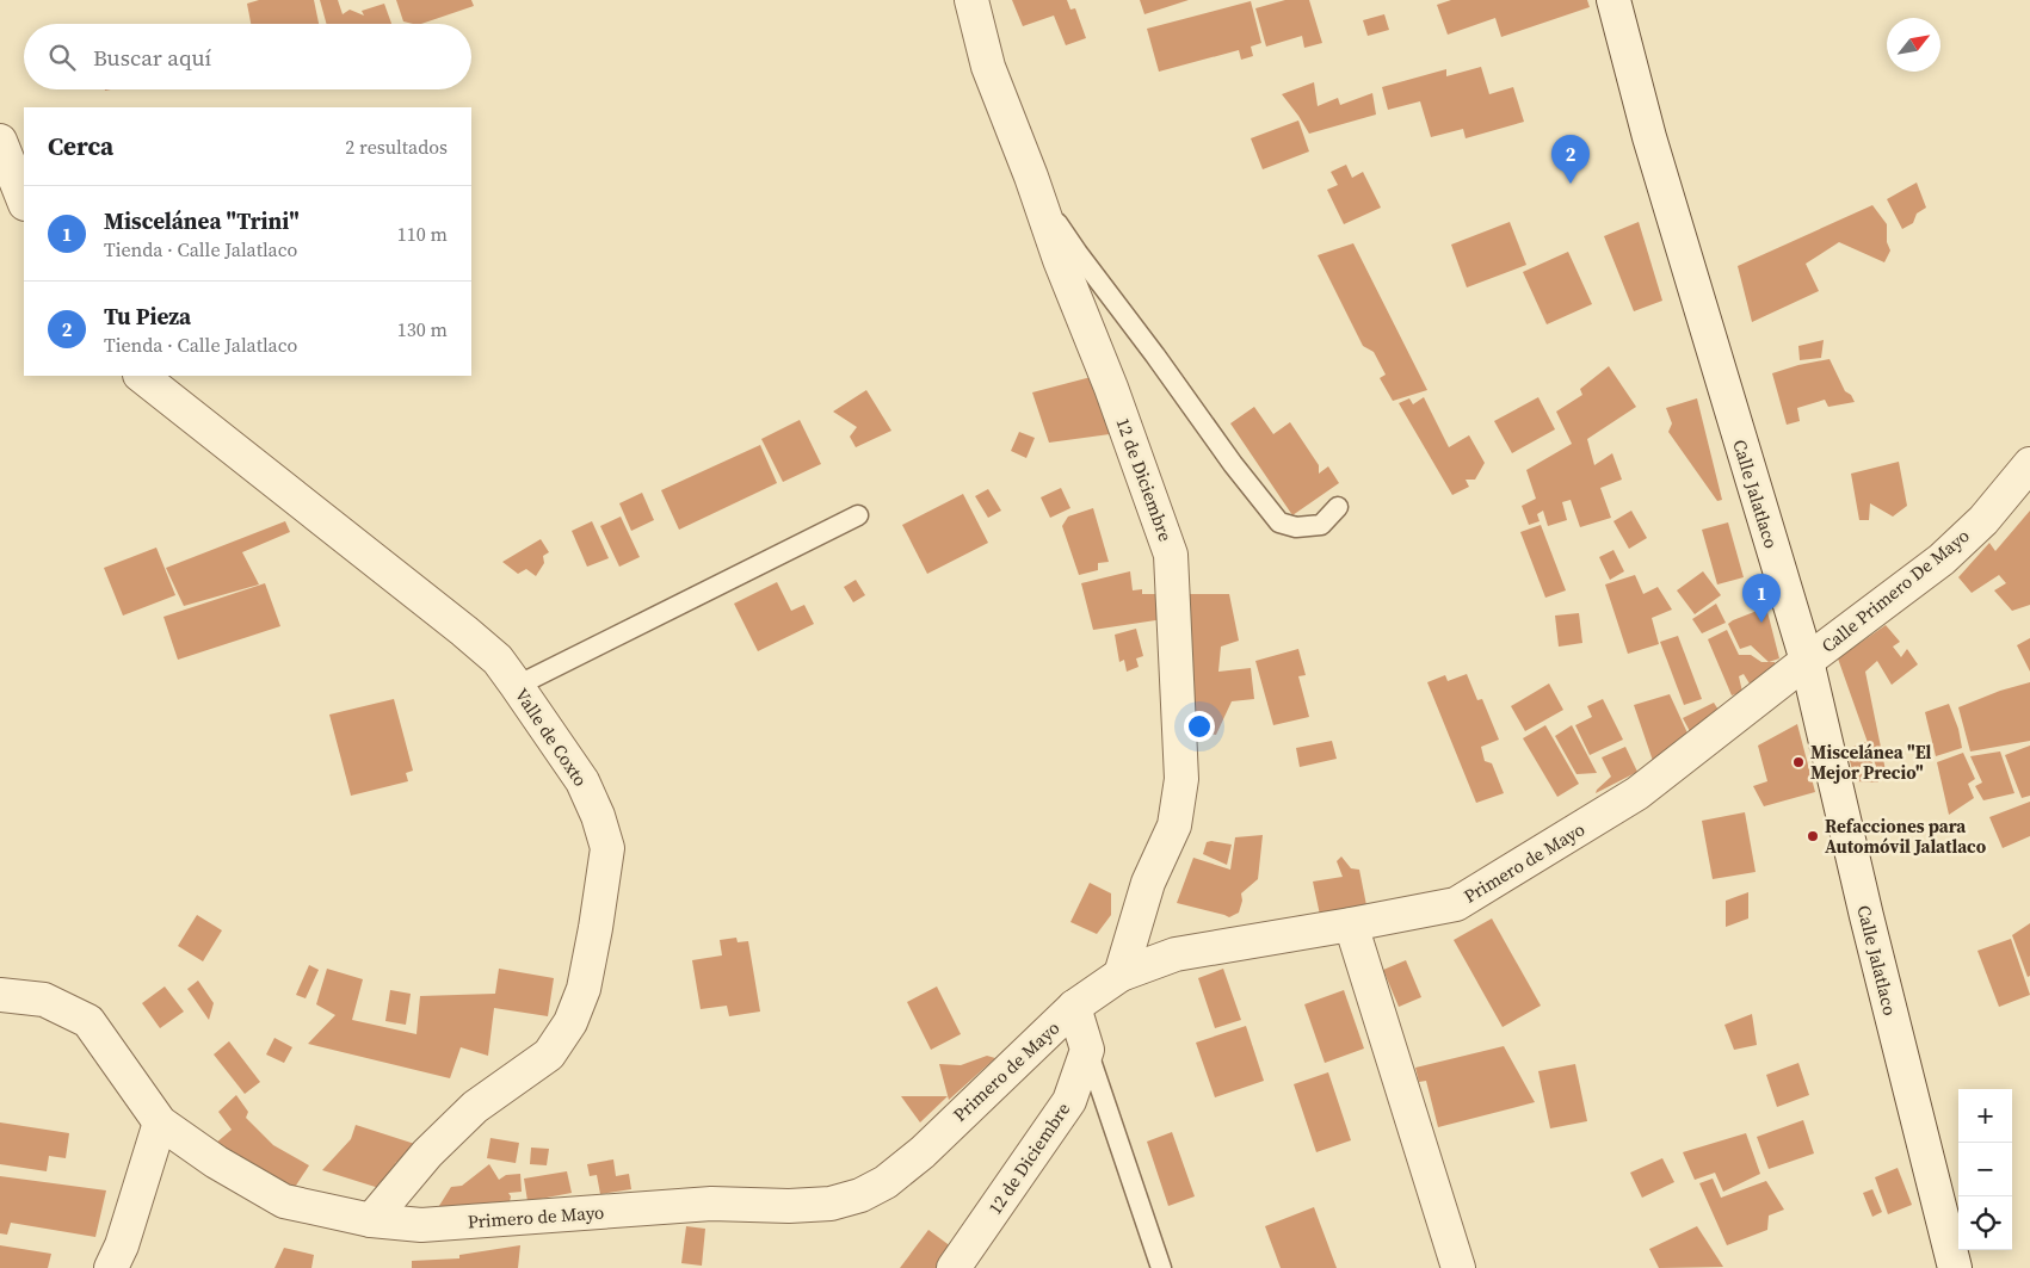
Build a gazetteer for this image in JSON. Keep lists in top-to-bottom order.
{
  "streets": {
    "street": [
      "12 de Diciembre",
      "Calle Jalatlaco",
      "Calle Primero De Mayo",
      "Valle de Coxto",
      "Primero de Mayo"
    ]
  },
  "crossings": [
    ["12 de Diciembre", "Primero de Mayo"],
    ["Calle Jalatlaco", "Calle Primero De Mayo"],
    ["Calle Jalatlaco", "Primero de Mayo"],
    ["Calle Primero De Mayo", "Primero de Mayo"],
    ["Valle de Coxto", "Primero de Mayo"]
  ],
  "places": ["Miscelánea \"El Mejor Precio\"", "Refacciones para Automóvil Jalatlaco"],
  "north": "top right",
  "page": {
    "search": "Buscar aquí",
    "heading": ["Cerca", "2 resultados"],
    "pins": ["2", "1"],
    "list": [
      {
        "mark": "1",
        "name": "Miscelánea \"Trini\"",
        "note": "Tienda · Calle Jalatlaco",
        "value": "110 m"
      },
      {
        "mark": "2",
        "name": "Tu Pieza",
        "note": "Tienda · Calle Jalatlaco",
        "value": "130 m"
      }
    ],
    "map_buttons": ["+", "−"]
  }
}
